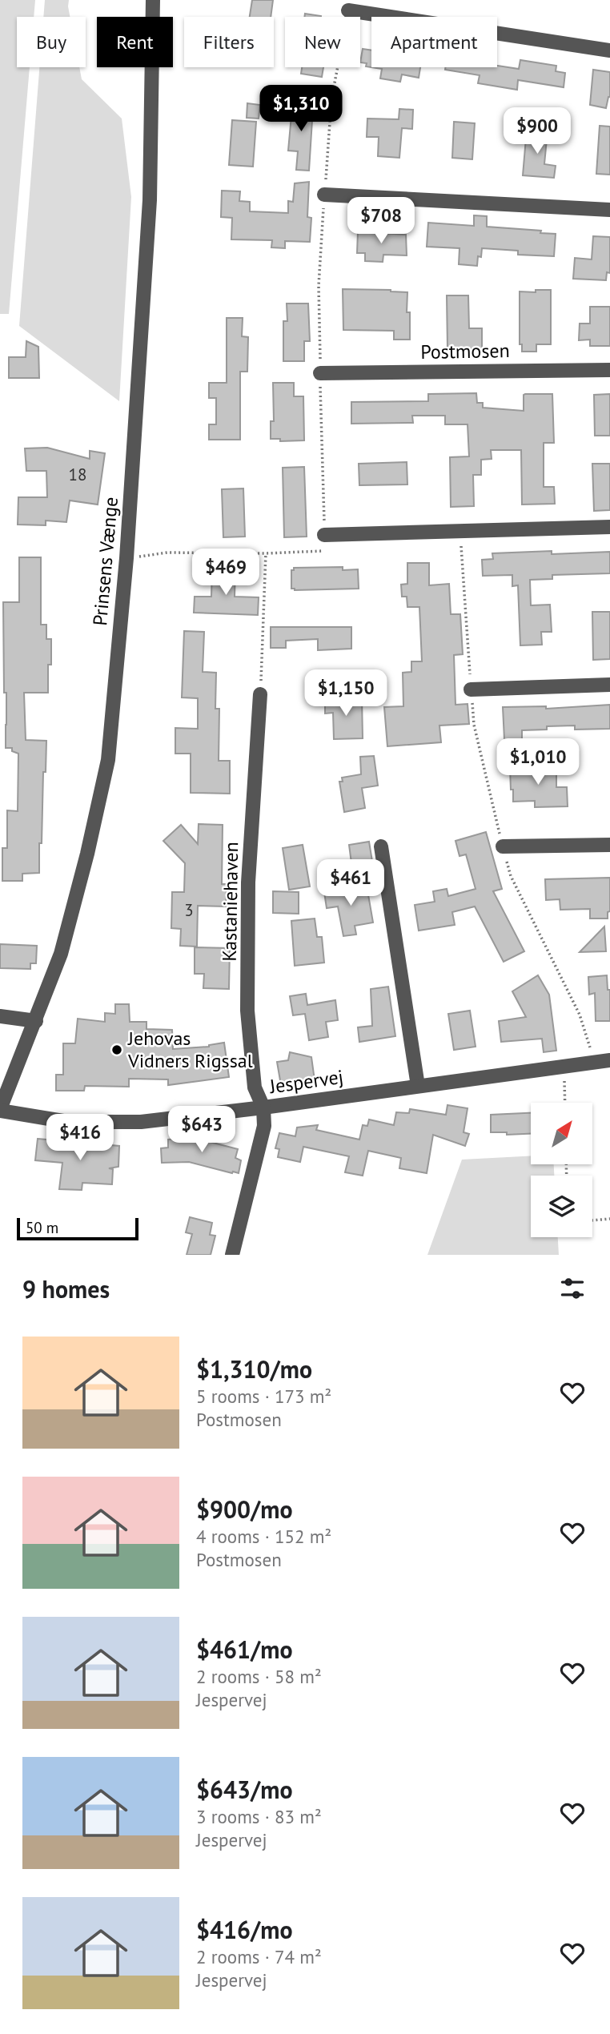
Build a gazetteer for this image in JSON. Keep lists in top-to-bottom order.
{
  "streets": {
    "street": [
      "Postmosen",
      "Prinsens Vænge",
      "Kastaniehaven",
      "Jespervej"
    ]
  },
  "crossings": [
    ["Prinsens Vænge", "Jespervej"],
    ["Kastaniehaven", "Jespervej"]
  ],
  "places": ["Jehovas Vidners Rigssal"],
  "house_numbers": ["18", "3"],
  "scale_bar": "50 m",
  "north": "top right",
  "page": {
    "chip": [
      "Buy",
      "Rent",
      "Filters",
      "New",
      "Apartment"
    ],
    "price": [
      "$1,310",
      "$900",
      "$708",
      "$469",
      "$1,150",
      "$1,010",
      "$461",
      "$643",
      "$416"
    ],
    "scale": "50 m",
    "heading": "9 homes",
    "list": [
      {
        "name": "$1,310/mo",
        "note": "5 rooms · 173 m² · Postmosen"
      },
      {
        "name": "$900/mo",
        "note": "4 rooms · 152 m² · Postmosen"
      },
      {
        "name": "$461/mo",
        "note": "2 rooms · 58 m² · Jespervej"
      },
      {
        "name": "$643/mo",
        "note": "3 rooms · 83 m² · Jespervej"
      },
      {
        "name": "$416/mo",
        "note": "2 rooms · 74 m² · Jespervej"
      }
    ]
  }
}
